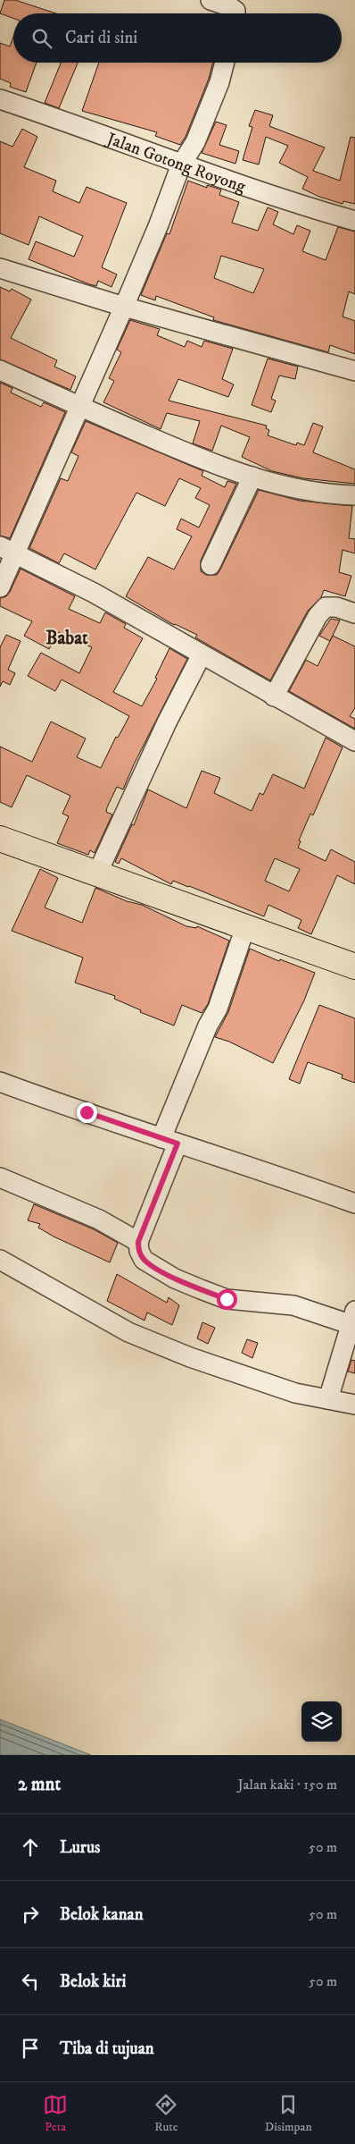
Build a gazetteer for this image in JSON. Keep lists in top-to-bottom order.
{
  "streets": {
    "street": ["Jalan Gotong Royong"]
  },
  "districts": ["Babat"],
  "page": {
    "search": "Cari di sini",
    "heading": ["2 mnt", "Jalan kaki · 150 m"],
    "list": [
      ["Lurus", "50 m"],
      ["Belok kanan", "50 m"],
      ["Belok kiri", "50 m"],
      "Tiba di tujuan"
    ],
    "nav": ["Peta", "Rute", "Disimpan"]
  }
}
